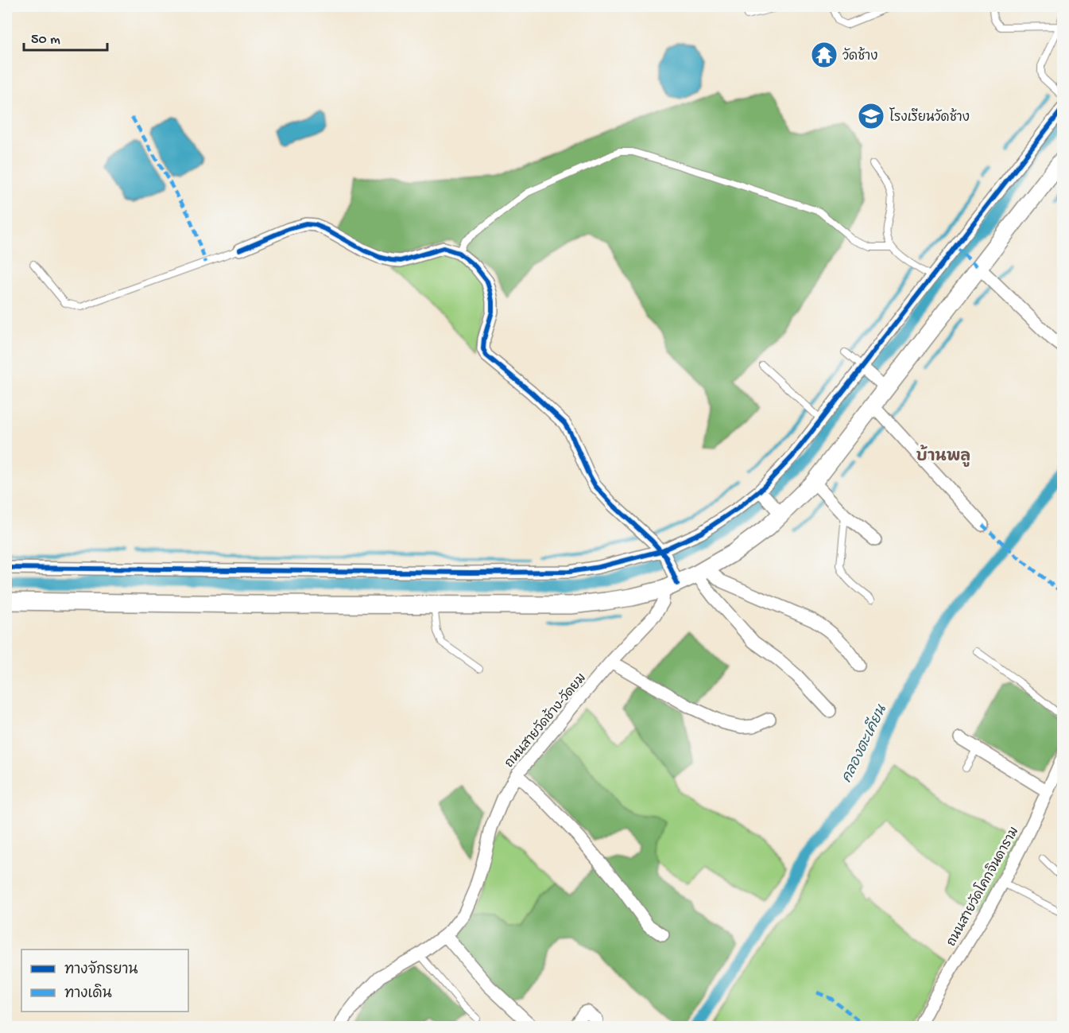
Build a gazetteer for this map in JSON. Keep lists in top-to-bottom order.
{
  "streets": {
    "street": ["ถนนสายวัดช้าง-วัดยม", "ถนนสายวัดโคกจินดาราม"]
  },
  "districts": ["บ้านพลู"],
  "water": ["คลองตะเคียน"],
  "places": {
    "temple": ["วัดช้าง"],
    "school or university": ["โรงเรียนวัดช้าง"]
  },
  "legend": ["ทางจักรยาน", "ทางเดิน"],
  "scale_bar": "50 m"
}
